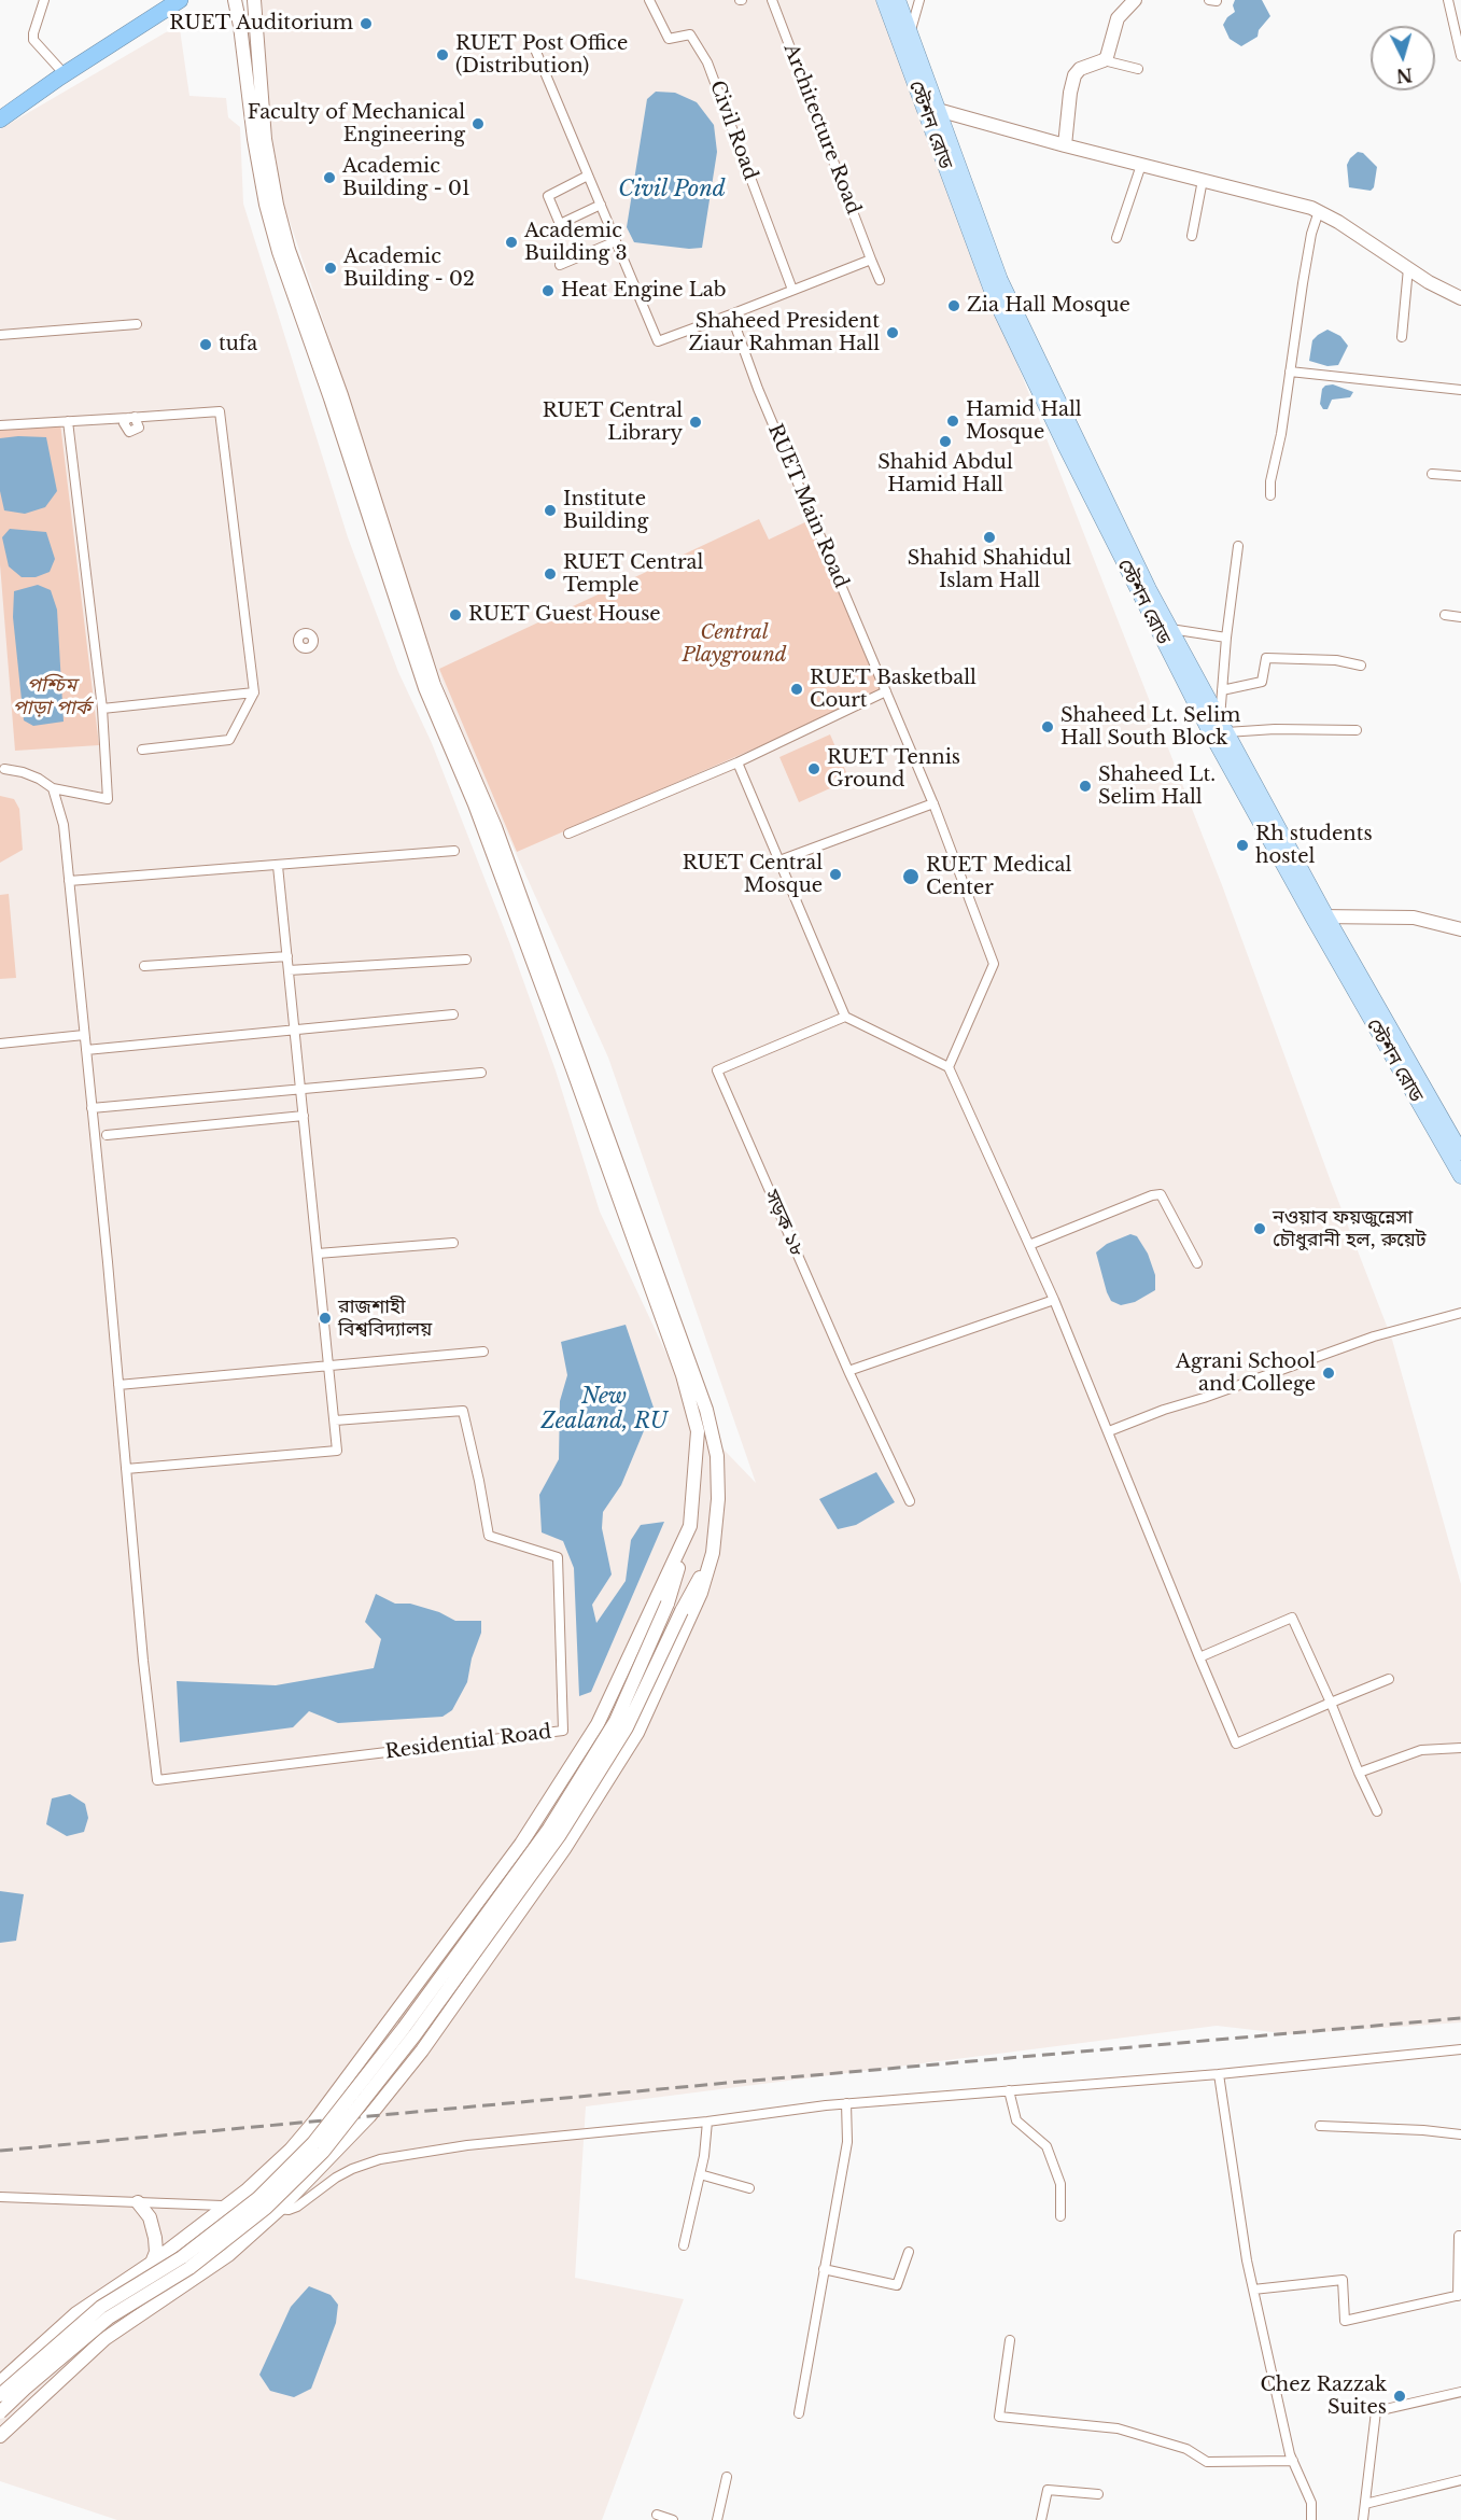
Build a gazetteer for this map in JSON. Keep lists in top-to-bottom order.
{
  "streets": {
    "main road": ["স্টেশন রোড"],
    "street": [
      "Architecture Road",
      "Civil Road",
      "RUET Main Road",
      "সড়ক ১৮",
      "Residential Road"
    ]
  },
  "water": ["Civil Pond", "New Zealand, RU"],
  "parks": ["Central Playground", "পশ্চিম পাড়া পার্ক"],
  "places": [
    "RUET Auditorium",
    "RUET Post Office (Distribution)",
    "Faculty of Mechanical Engineering",
    "Academic Building - 01",
    "Academic Building 3",
    "Academic Building - 02",
    "Heat Engine Lab",
    "Zia Hall Mosque",
    "Shaheed President Ziaur Rahman Hall",
    "tufa",
    "Hamid Hall Mosque",
    "RUET Central Library",
    "Shahid Abdul Hamid Hall",
    "Institute Building",
    "Shahid Shahidul Islam Hall",
    "RUET Central Temple",
    "RUET Guest House",
    "RUET Basketball Court",
    "Shaheed Lt. Selim Hall South Block",
    "RUET Tennis Ground",
    "Shaheed Lt. Selim Hall",
    "Rh students hostel",
    "RUET Central Mosque",
    "RUET Medical Center",
    "নওয়াব ফয়জুন্নেসা চৌধুরানী হল, রুয়েট",
    "রাজশাহী বিশ্ববিদ্যালয়",
    "Agrani School and College",
    "Chez Razzak Suites"
  ],
  "north": "bottom"
}
